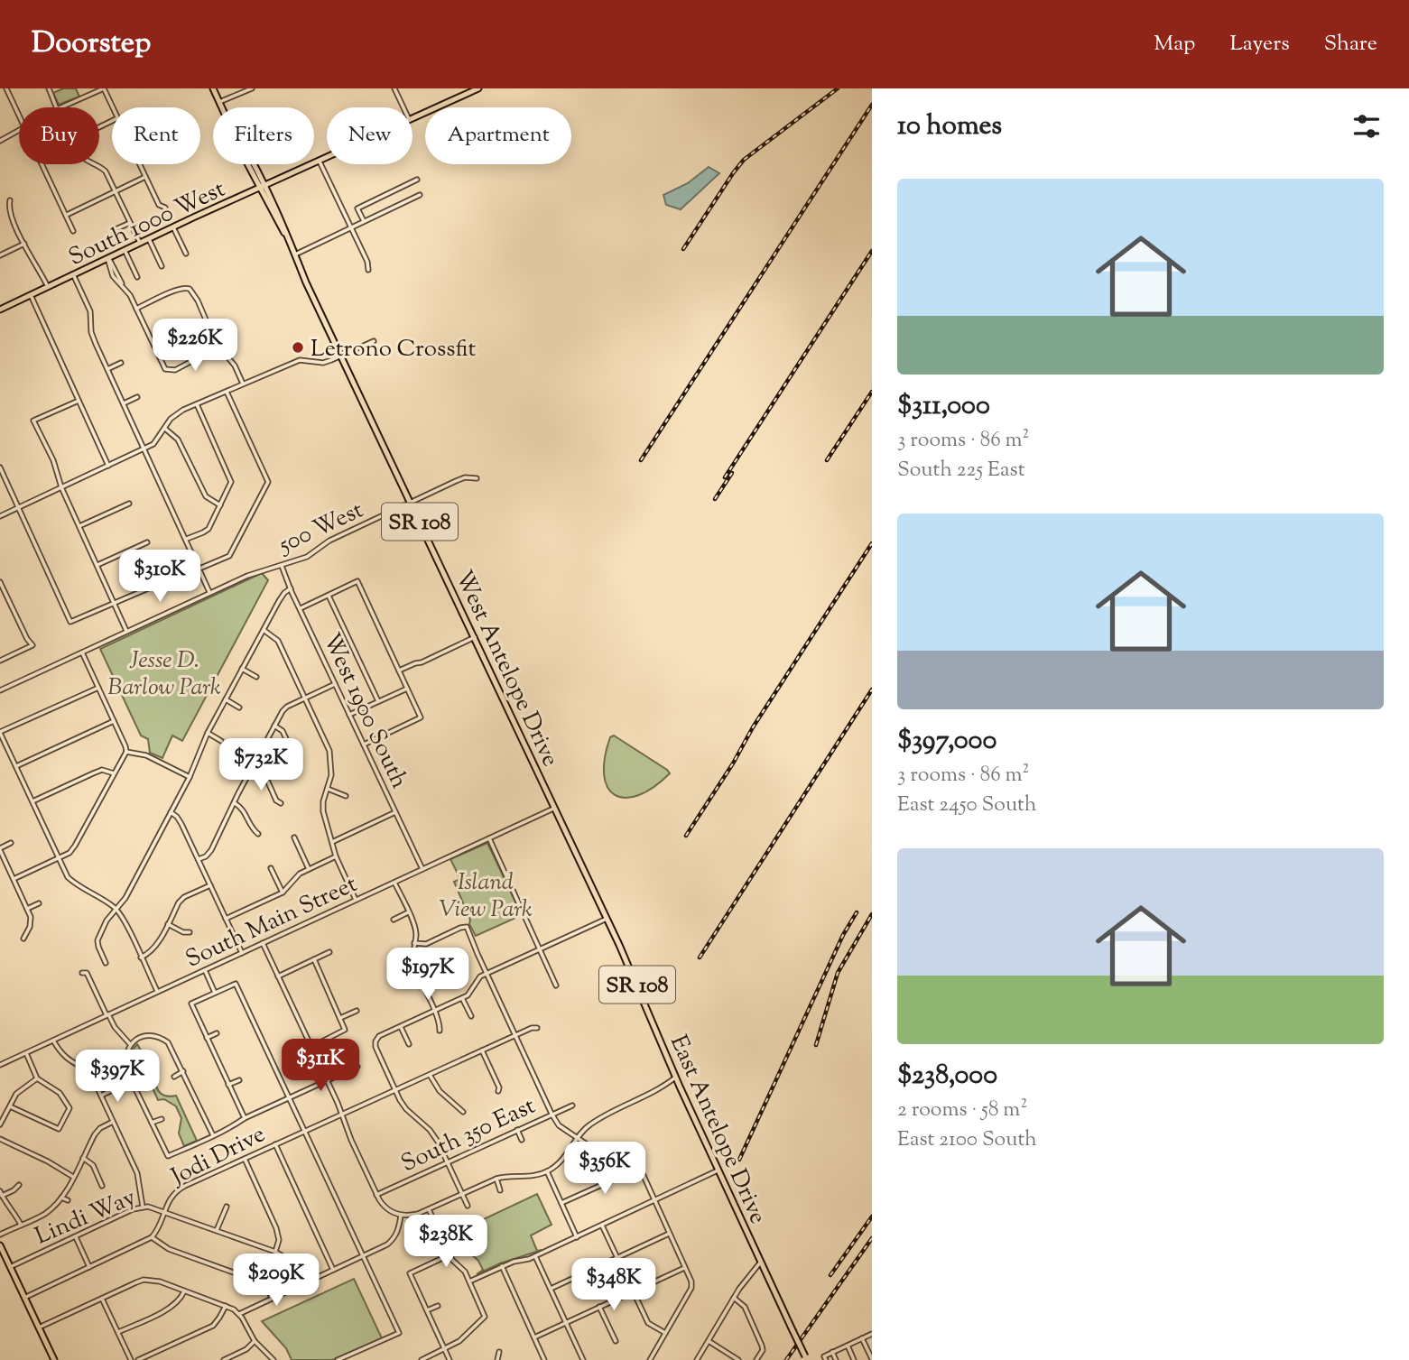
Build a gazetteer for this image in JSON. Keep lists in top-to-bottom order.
{
  "streets": {
    "main road": [
      "South 1000 West",
      "SR 108",
      "West Antelope Drive",
      "East Antelope Drive"
    ],
    "street": [
      "500 West",
      "West 1900 South",
      "South Main Street",
      "South 350 East",
      "Jodi Drive",
      "Lindi Way"
    ]
  },
  "crossings": [
    ["South 1000 West", "West Antelope Drive"],
    ["500 West", "West Antelope Drive"],
    ["500 West", "West 1900 South"],
    ["West Antelope Drive", "South Main Street"],
    ["West Antelope Drive", "East Antelope Drive"],
    ["West 1900 South", "South Main Street"],
    ["South Main Street", "East Antelope Drive"],
    ["Jodi Drive", "Lindi Way"]
  ],
  "parks": ["Jesse D. Barlow Park", "Island View Park"],
  "places": ["Letrono Crossfit"],
  "page": {
    "header": "Doorstep",
    "nav": ["Map", "Layers", "Share"],
    "heading": "10 homes",
    "chip": [
      "Buy",
      "Rent",
      "Filters",
      "New",
      "Apartment"
    ],
    "list": [
      {
        "name": "$311,000",
        "note": "3 rooms · 86 m² · South 225 East"
      },
      {
        "name": "$397,000",
        "note": "3 rooms · 86 m² · East 2450 South"
      },
      {
        "name": "$238,000",
        "note": "2 rooms · 58 m² · East 2100 South"
      }
    ],
    "price": [
      "$226K",
      "$310K",
      "$732K",
      "$197K",
      "$311K",
      "$397K",
      "$356K",
      "$238K",
      "$209K",
      "$348K"
    ]
  }
}
